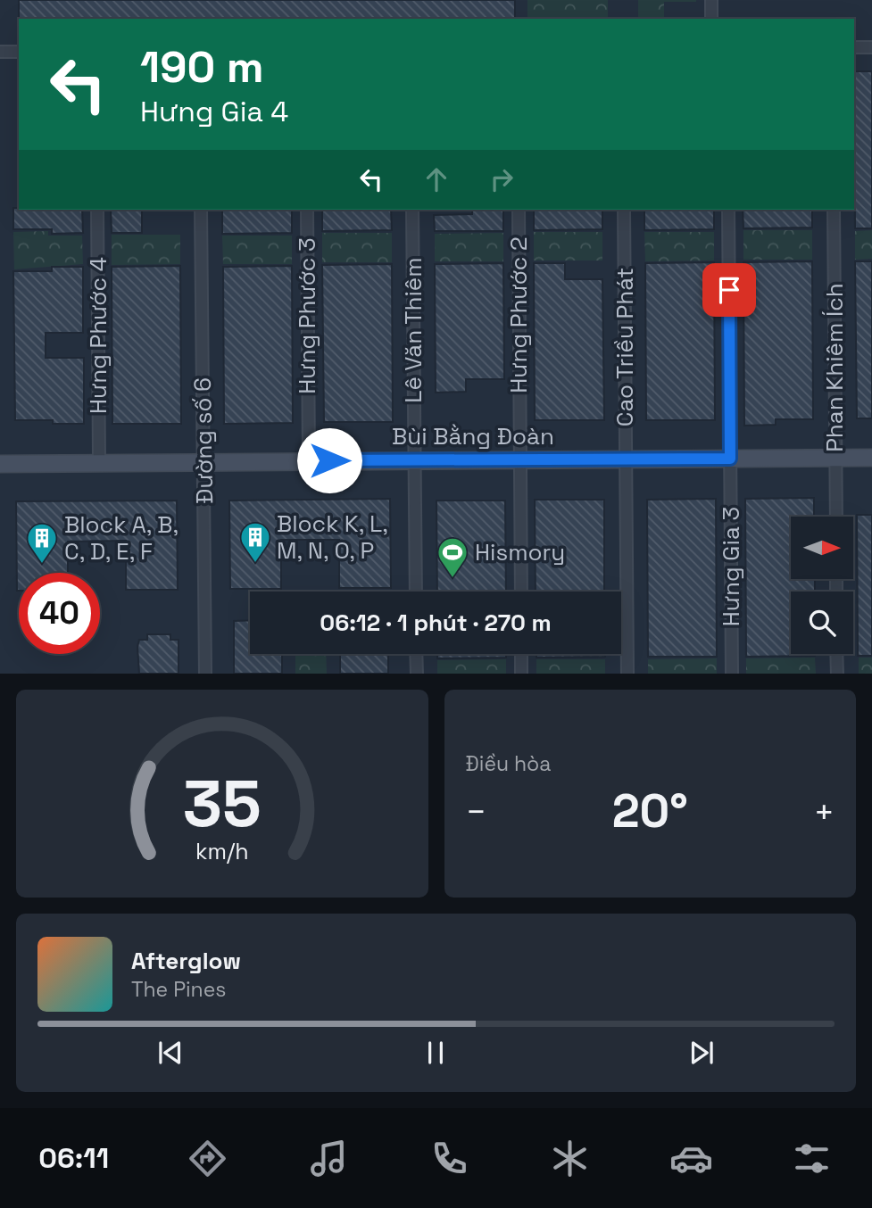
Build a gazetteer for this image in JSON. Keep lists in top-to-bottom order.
{
  "streets": {
    "street": [
      "Hưng Phước 2",
      "Hưng Phước 3",
      "Lê Văn Thiêm",
      "Hưng Phước 4",
      "Cao Triều Phát",
      "Phan Khiêm Ích",
      "Bùi Bằng Đoàn",
      "Đường số 6",
      "Hưng Gia 3"
    ]
  },
  "crossings": [
    ["Hưng Phước 2", "Bùi Bằng Đoàn"],
    ["Hưng Phước 3", "Bùi Bằng Đoàn"],
    ["Lê Văn Thiêm", "Bùi Bằng Đoàn"],
    ["Hưng Phước 4", "Bùi Bằng Đoàn"],
    ["Cao Triều Phát", "Bùi Bằng Đoàn"],
    ["Phan Khiêm Ích", "Bùi Bằng Đoàn"],
    ["Bùi Bằng Đoàn", "Đường số 6"],
    ["Bùi Bằng Đoàn", "Hưng Gia 3"]
  ],
  "places": {
    "building": ["Block K, L, M, N, O, P", "Block A, B, C, D, E, F"],
    "sports": ["Hismory"]
  },
  "north": "right",
  "page": {
    "turn": ["190 m", "Hưng Gia 4"],
    "limit": "40",
    "trip": "06:12 · 1 phút · 270 m",
    "tile": "Điều hòa",
    "heat": ["−", "20°", "+"],
    "song": ["Afterglow", "The Pines"],
    "tabs": "06:11",
    "gauge": ["35", "km/h"]
  }
}
